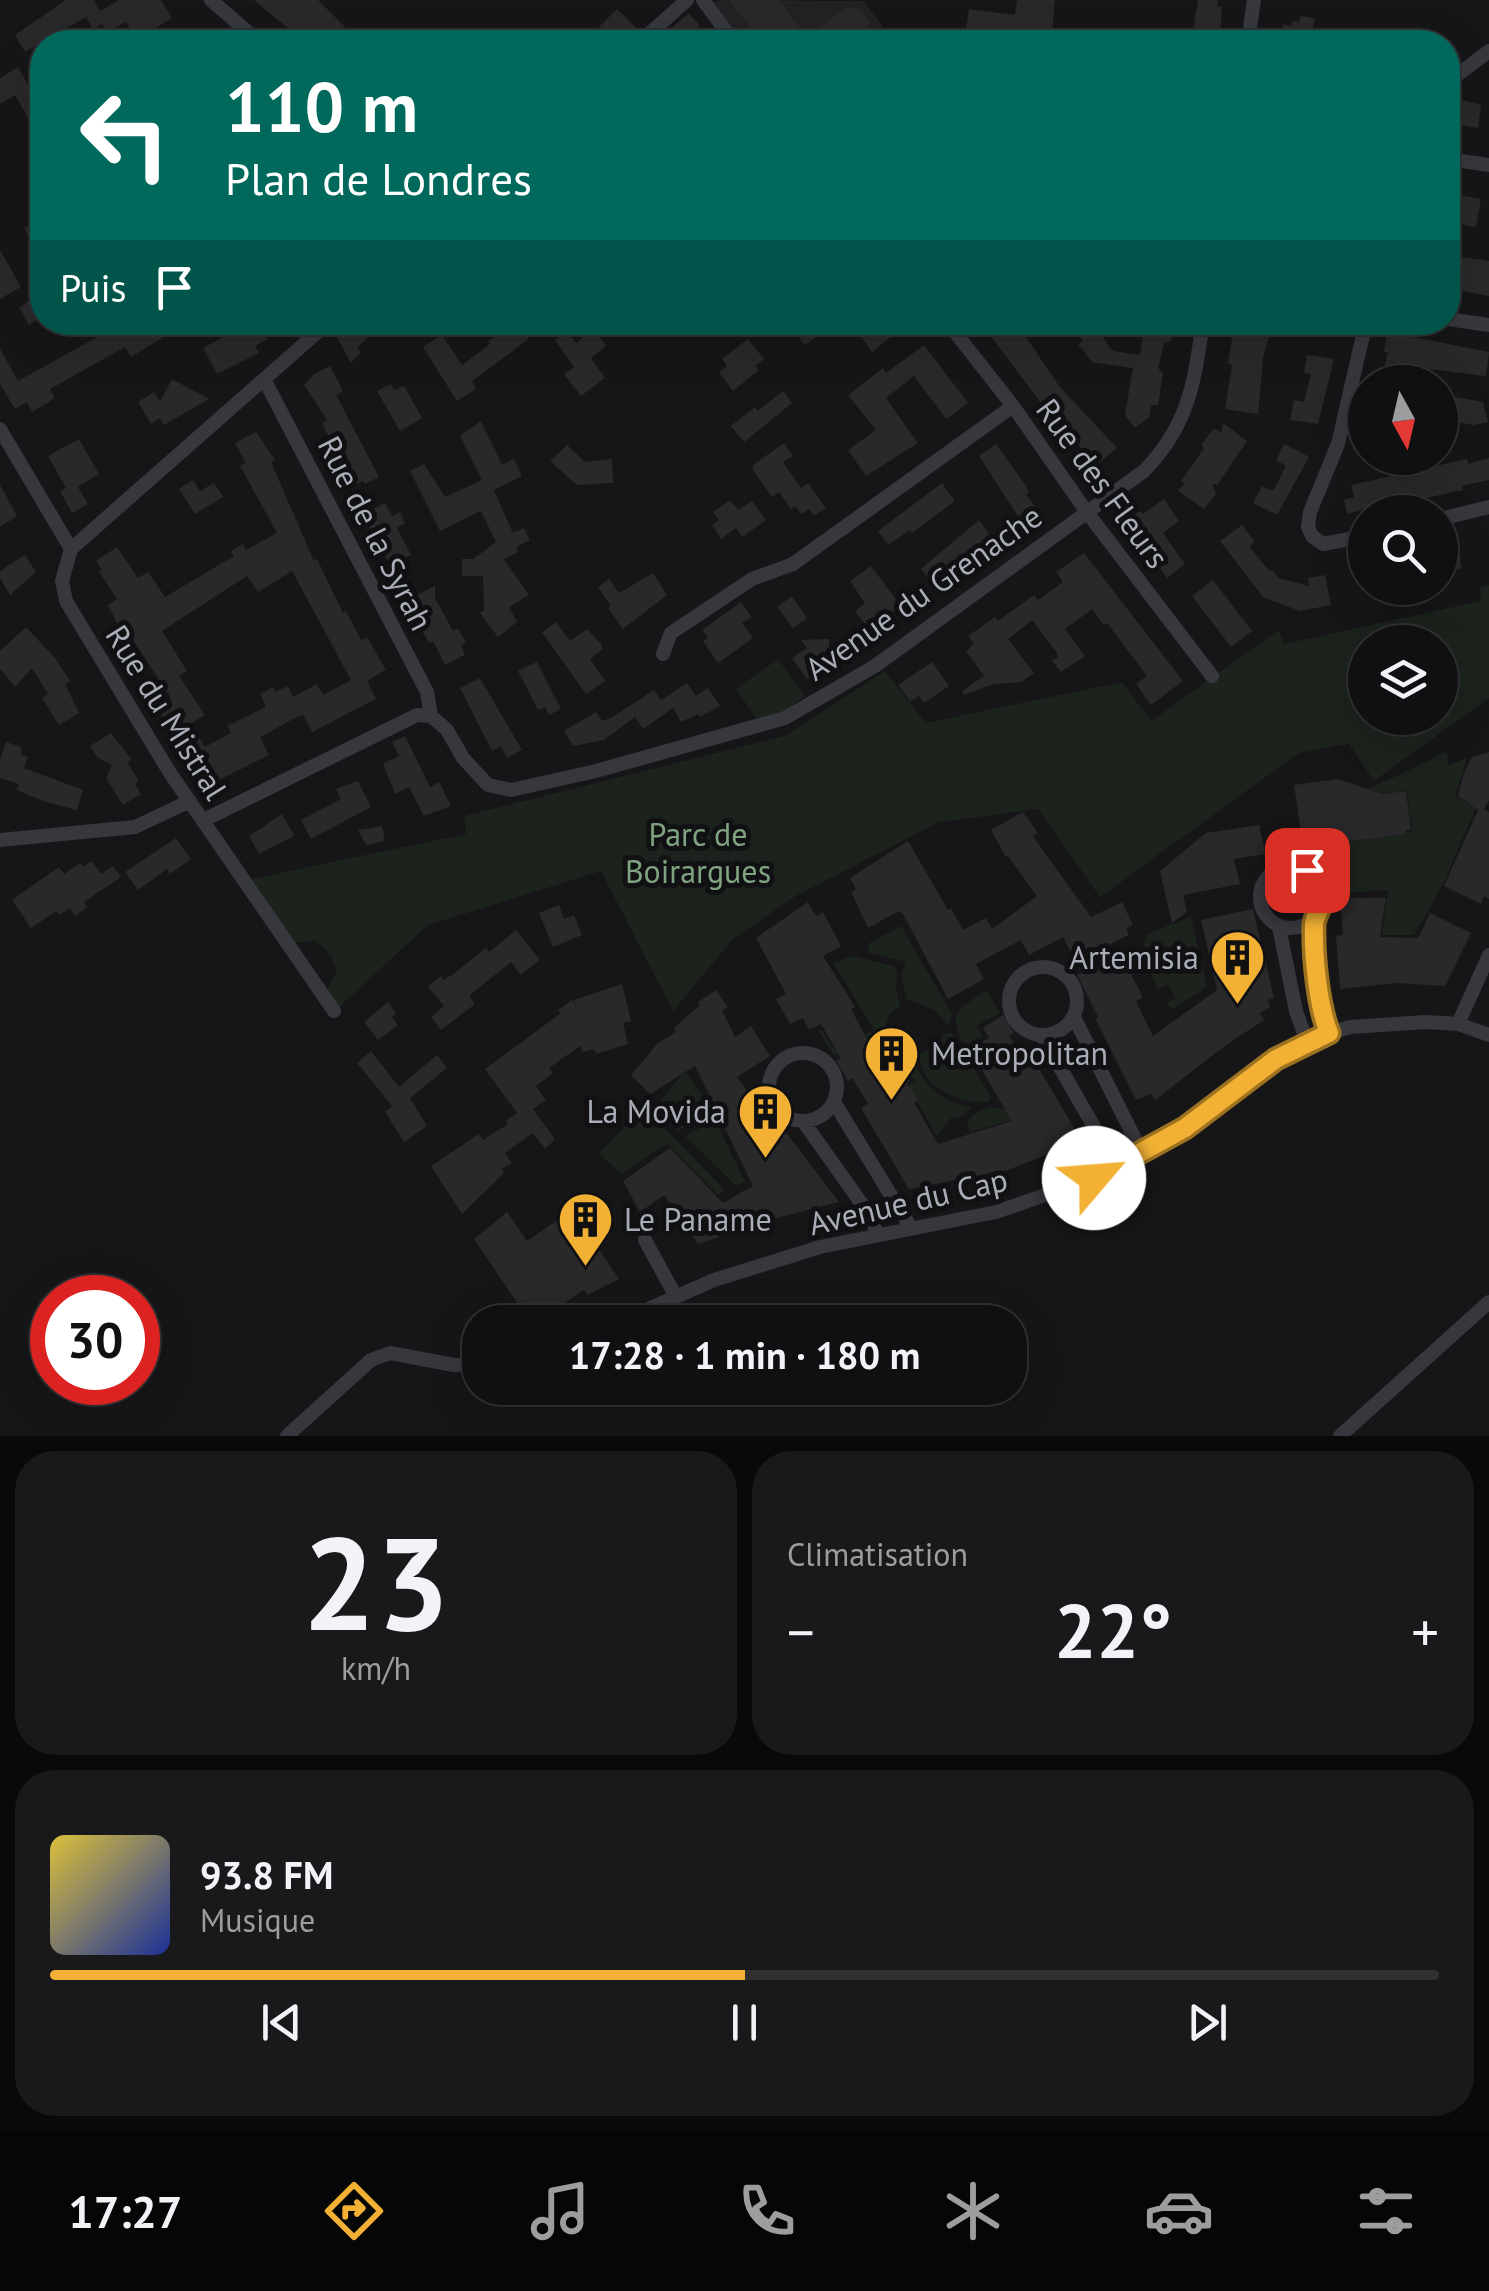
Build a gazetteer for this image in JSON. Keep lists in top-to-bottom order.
{
  "streets": {
    "street": [
      "Rue des Fleurs",
      "Rue de la Syrah",
      "Avenue du Grenache",
      "Rue du Mistral",
      "Avenue du Cap"
    ]
  },
  "crossings": [
    ["Rue des Fleurs", "Avenue du Grenache"],
    ["Rue de la Syrah", "Avenue du Grenache"]
  ],
  "parks": ["Parc de Boirargues"],
  "places": {
    "building": [
      "Artemisia",
      "Metropolitan",
      "La Movida",
      "Le Paname"
    ]
  },
  "north": "bottom",
  "page": {
    "turn": ["110 m", "Plan de Londres"],
    "then": "Puis",
    "limit": "30",
    "trip": "17:28 · 1 min · 180 m",
    "tile": [
      ["23", "km/h"],
      "Climatisation"
    ],
    "heat": ["−", "22°", "+"],
    "song": ["93.8 FM", "Musique"],
    "tabs": "17:27"
  }
}
